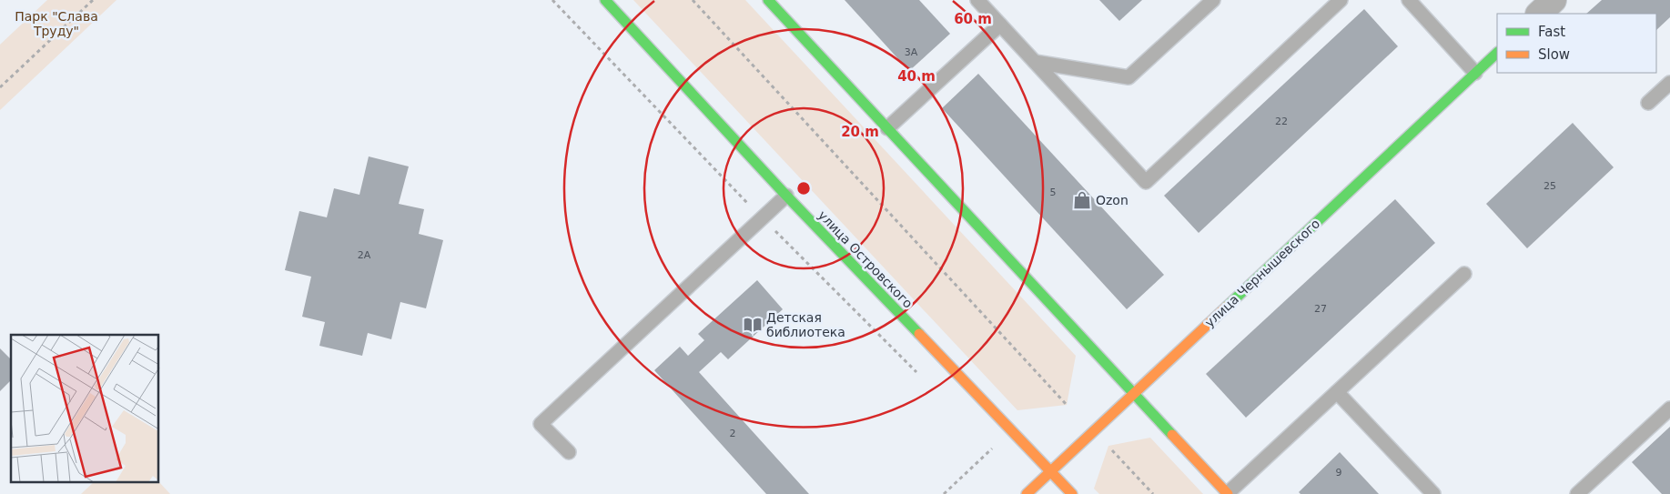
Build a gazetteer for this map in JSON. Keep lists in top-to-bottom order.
{
  "streets": {
    "main road": ["улица Островского", "улица Чернышевского"]
  },
  "crossings": [
    ["улица Островского", "улица Чернышевского"]
  ],
  "parks": ["Парк \"Слава Труду\""],
  "places": {
    "shop": ["Ozon"],
    "library": ["Детская библиотека"]
  },
  "house_numbers": [
    "3А",
    "22",
    "25",
    "5",
    "2А",
    "27",
    "2",
    "9"
  ],
  "legend": ["Fast", "Slow"],
  "rings": ["60 m", "40 m", "20 m"]
}
